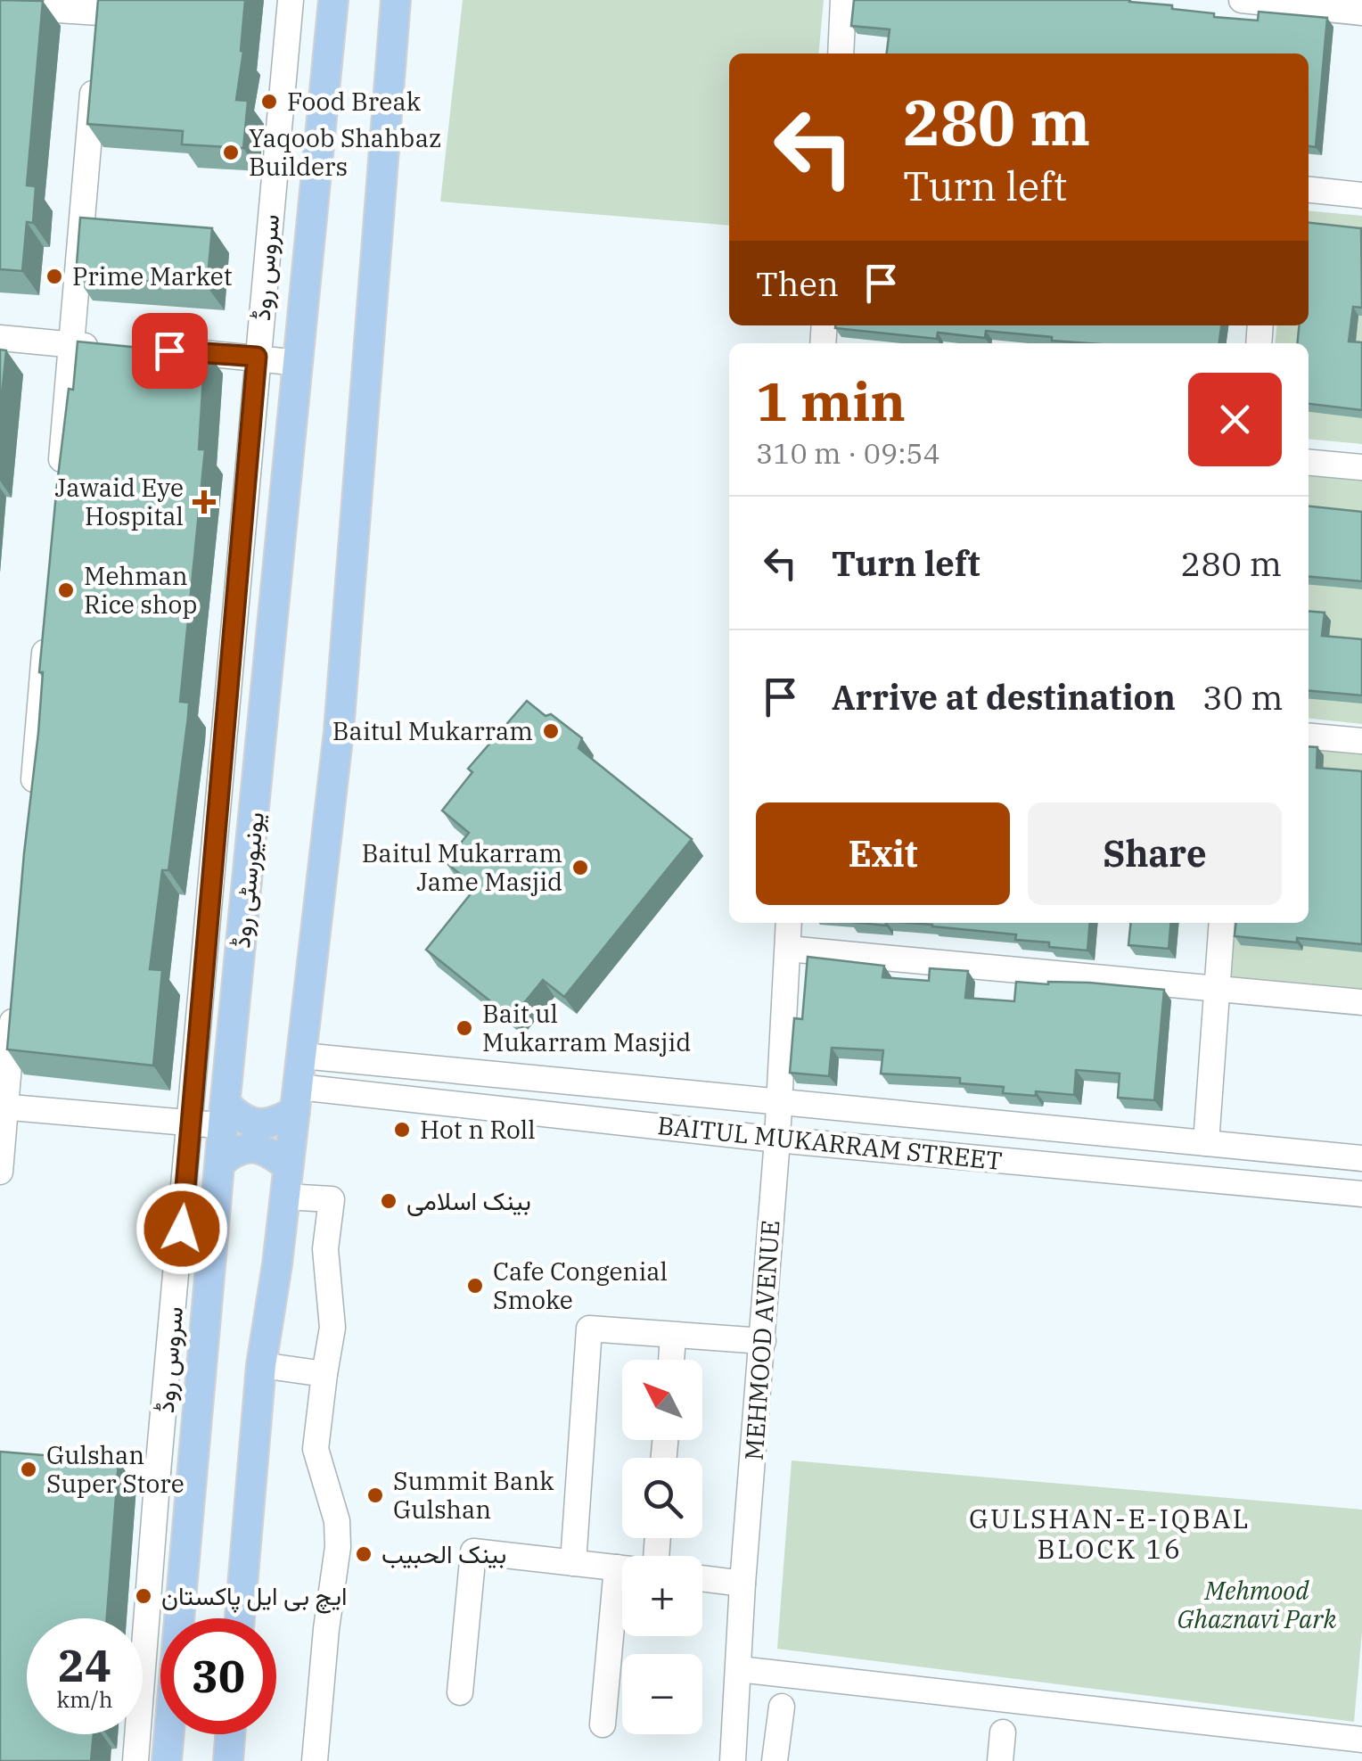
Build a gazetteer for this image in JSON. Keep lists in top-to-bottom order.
{
  "streets": {
    "main road": ["یونیورسٹی روڈ"],
    "street": ["سروس روڈ", "BAITUL MUKARRAM STREET", "MEHMOOD AVENUE"]
  },
  "crossings": [
    ["BAITUL MUKARRAM STREET", "MEHMOOD AVENUE"]
  ],
  "districts": ["GULSHAN-E-IQBAL BLOCK 16"],
  "parks": ["Mehmood Ghaznavi Park"],
  "places": {
    "other": [
      "Food Break",
      "Yaqoob Shahbaz Builders",
      "Prime Market",
      "Mehman Rice shop",
      "Baitul Mukarram",
      "Baitul Mukarram Jame Masjid",
      "Bait ul Mukarram Masjid",
      "Hot n Roll",
      "بینک اسلامی",
      "Cafe Congenial Smoke",
      "Gulshan Super Store",
      "Summit Bank Gulshan",
      "بينک الحبيب",
      "ایچ بی ایل پاکستان"
    ],
    "health": ["Jawaid Eye Hospital"]
  },
  "north": "top left",
  "page": {
    "turn": ["280 m", "Turn left"],
    "then": "Then",
    "heading": ["1 min", "310 m · 09:54"],
    "list": [
      {
        "name": "Turn left",
        "value": "280 m"
      },
      {
        "name": "Arrive at destination",
        "value": "30 m"
      }
    ],
    "buttons": ["Exit", "Share"],
    "map_buttons": ["+", "−"],
    "speed": "24 km/h",
    "limit": "30"
  }
}
